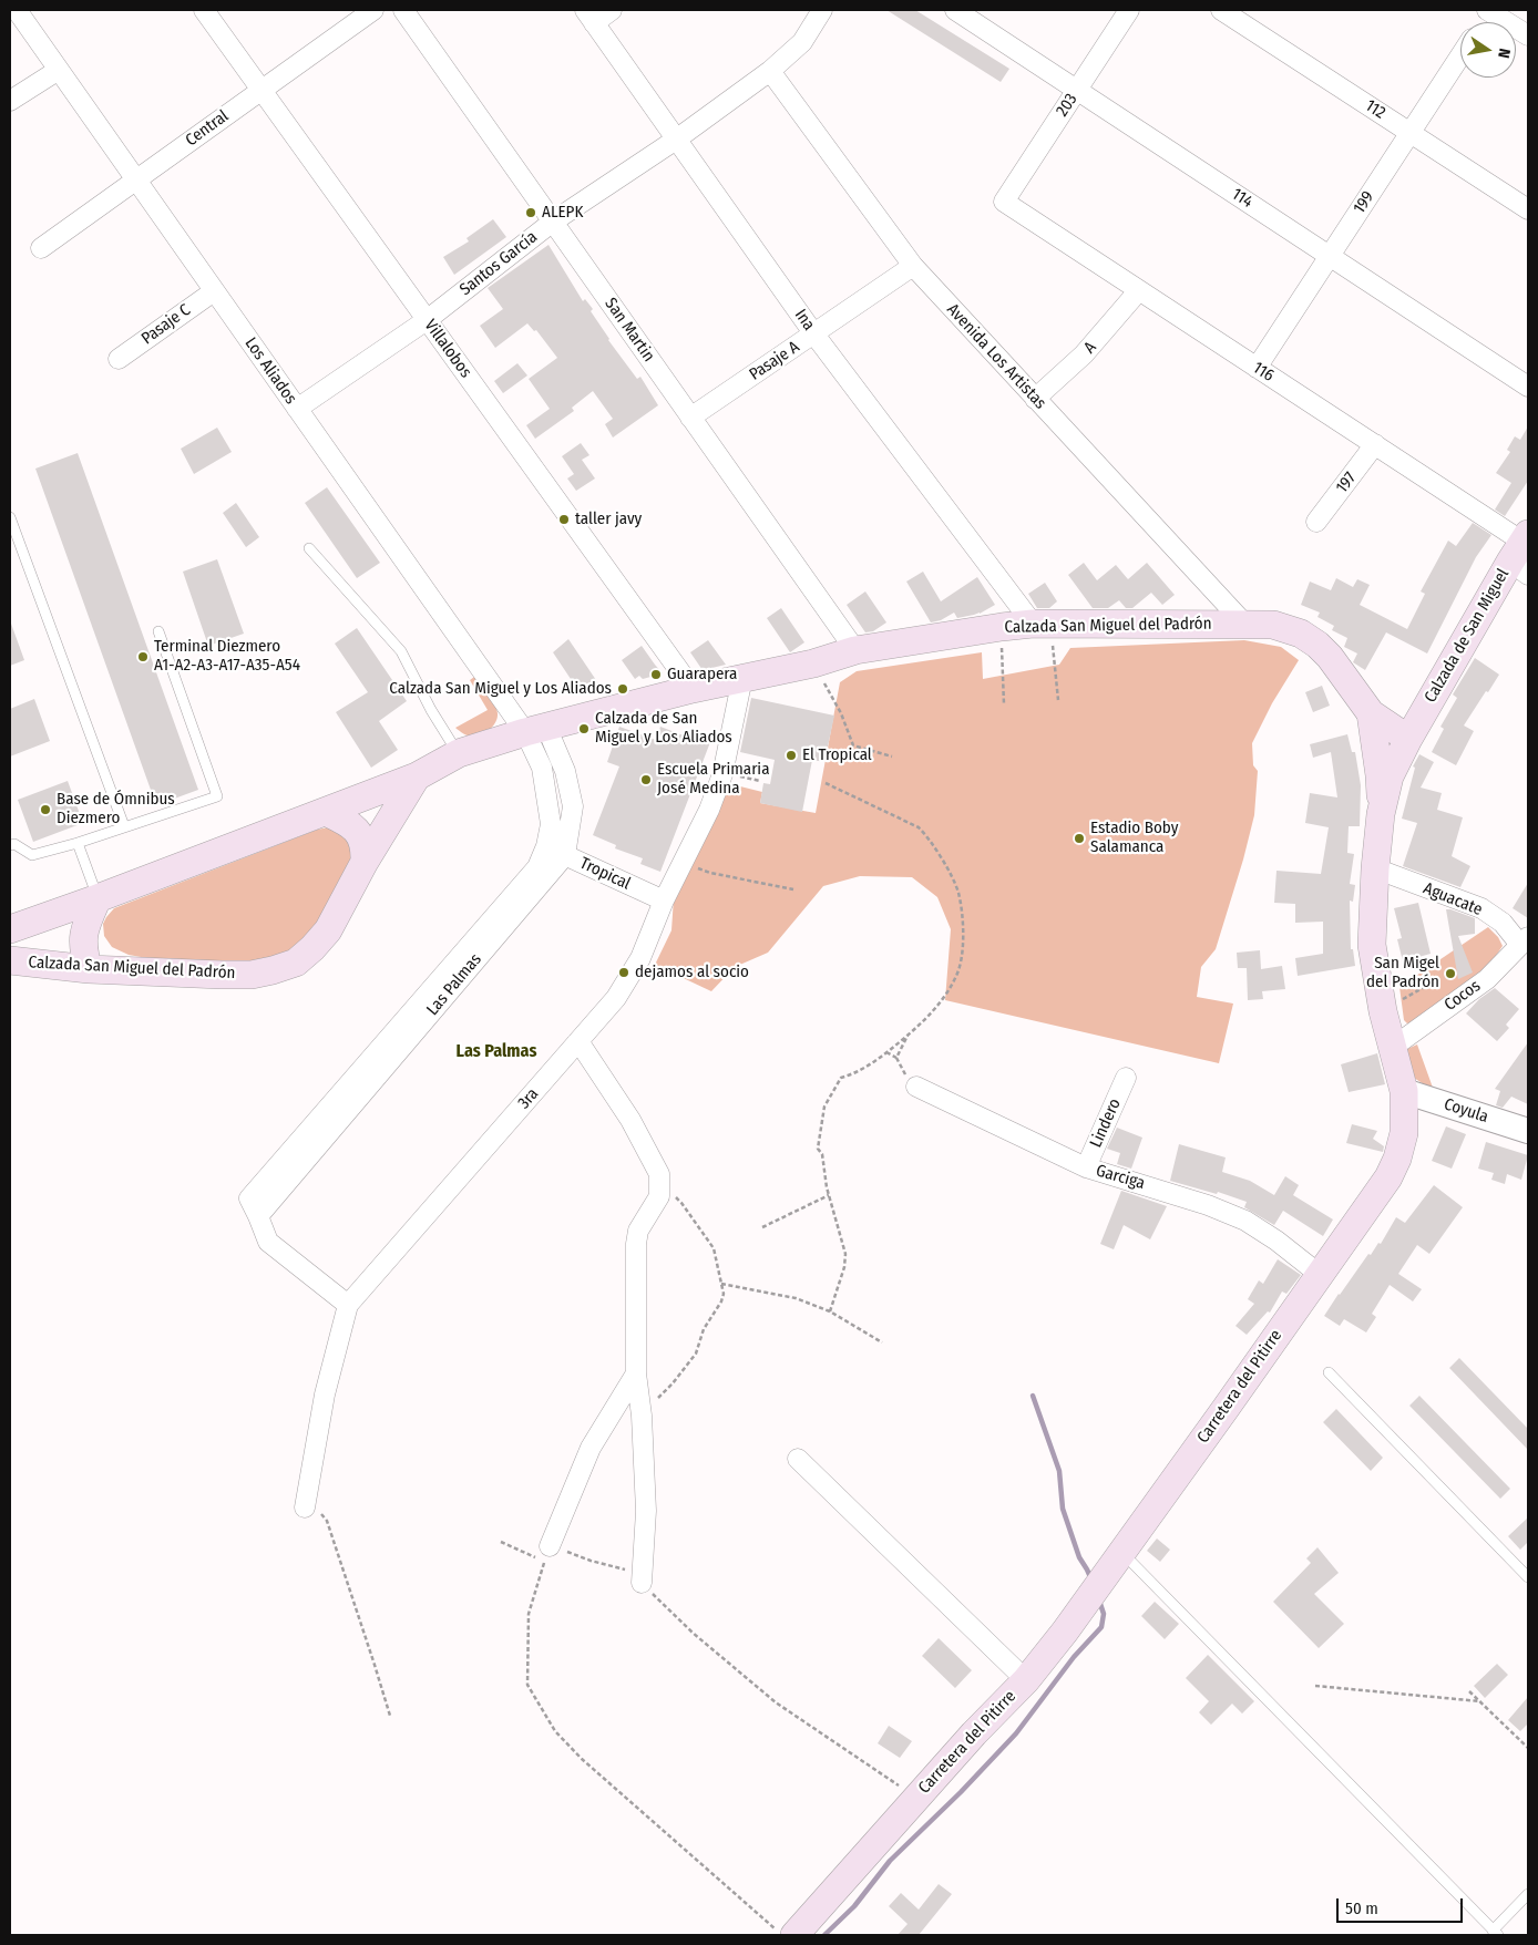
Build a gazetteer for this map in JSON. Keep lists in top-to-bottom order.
{
  "streets": {
    "main road": ["Calzada San Miguel del Padrón", "Calzada de San Miguel", "Carretera del Pitirre"],
    "street": [
      "203",
      "112",
      "Central",
      "114",
      "199",
      "Santos García",
      "Ina",
      "Pasaje C",
      "San Martin",
      "A",
      "Villalobos",
      "Avenida Los Artistas",
      "Pasaje A",
      "Los Aliados",
      "116",
      "197",
      "Tropical",
      "Aguacate",
      "Las Palmas",
      "Cocos",
      "3ra",
      "Coyula",
      "Lindero",
      "Garciga"
    ]
  },
  "crossings": [
    ["203", "114"],
    ["203", "116"],
    ["112", "199"],
    ["Central", "Villalobos"],
    ["Central", "Los Aliados"],
    ["114", "199"],
    ["199", "116"],
    ["Santos García", "Ina"],
    ["Santos García", "San Martin"],
    ["Santos García", "Villalobos"],
    ["Santos García", "Avenida Los Artistas"],
    ["Santos García", "Los Aliados"],
    ["Ina", "Pasaje A"],
    ["Ina", "Calzada San Miguel del Padrón"],
    ["Pasaje C", "Los Aliados"],
    ["San Martin", "Pasaje A"],
    ["San Martin", "Calzada San Miguel del Padrón"],
    ["A", "Avenida Los Artistas"],
    ["A", "116"],
    ["Villalobos", "Calzada San Miguel del Padrón"],
    ["Avenida Los Artistas", "Pasaje A"],
    ["Avenida Los Artistas", "Calzada San Miguel del Padrón"],
    ["Los Aliados", "Calzada San Miguel del Padrón"],
    ["Los Aliados", "Las Palmas"],
    ["116", "197"],
    ["116", "Calzada de San Miguel"],
    ["Calzada San Miguel del Padrón", "Calzada de San Miguel"],
    ["Calzada San Miguel del Padrón", "Las Palmas"],
    ["Calzada San Miguel del Padrón", "3ra"],
    ["Calzada San Miguel del Padrón", "Carretera del Pitirre"],
    ["Calzada de San Miguel", "Carretera del Pitirre"],
    ["Tropical", "Las Palmas"],
    ["Tropical", "3ra"],
    ["Aguacate", "Cocos"],
    ["Aguacate", "Carretera del Pitirre"],
    ["Las Palmas", "3ra"],
    ["Cocos", "Carretera del Pitirre"],
    ["Coyula", "Carretera del Pitirre"],
    ["Lindero", "Garciga"],
    ["Garciga", "Carretera del Pitirre"]
  ],
  "districts": ["Las Palmas"],
  "places": [
    "ALEPK",
    "taller javy",
    "Terminal Diezmero A1-A2-A3-A17-A35-A54",
    "Guarapera",
    "Calzada San Miguel y Los Aliados",
    "Calzada de San Miguel y Los Aliados",
    "El Tropical",
    "Escuela Primaria José Medina",
    "Base de Ómnibus Diezmero",
    "Estadio Boby Salamanca",
    "dejamos al socio",
    "San Migel del Padrón"
  ],
  "scale_bar": "50 m",
  "north": "right"
}
